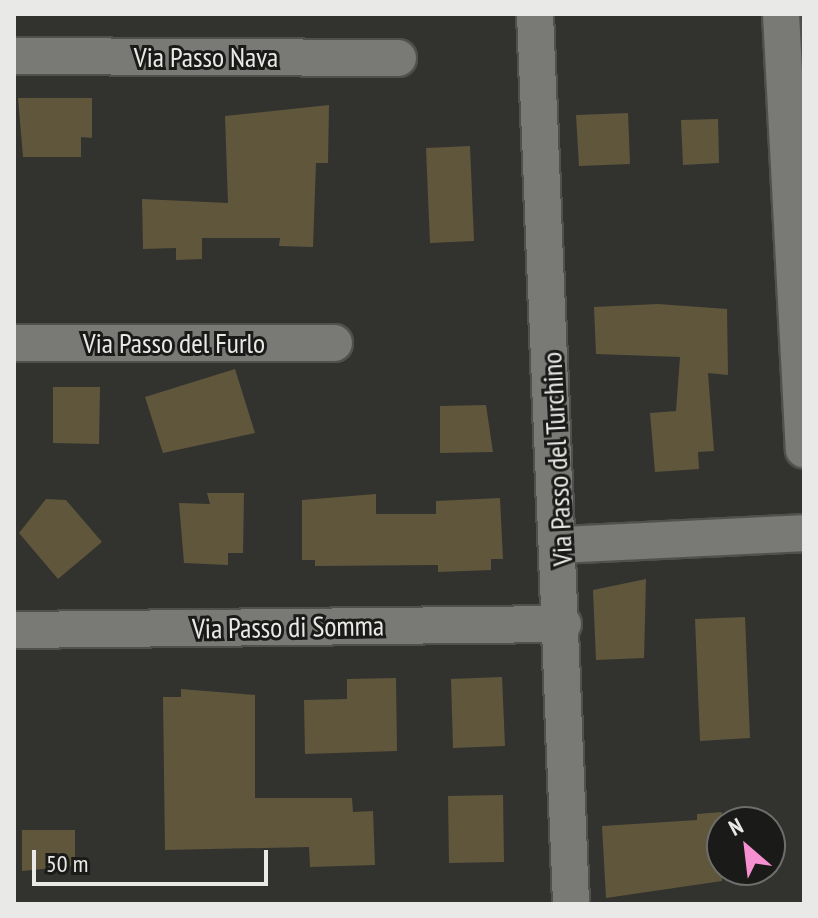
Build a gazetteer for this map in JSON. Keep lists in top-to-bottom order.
{
  "streets": {
    "street": [
      "Via Passo Nava",
      "Via Passo del Furlo",
      "Via Passo del Turchino",
      "Via Passo di Somma"
    ]
  },
  "crossings": [
    ["Via Passo del Turchino", "Via Passo di Somma"]
  ],
  "scale_bar": "50 m",
  "north": "top left"
}
